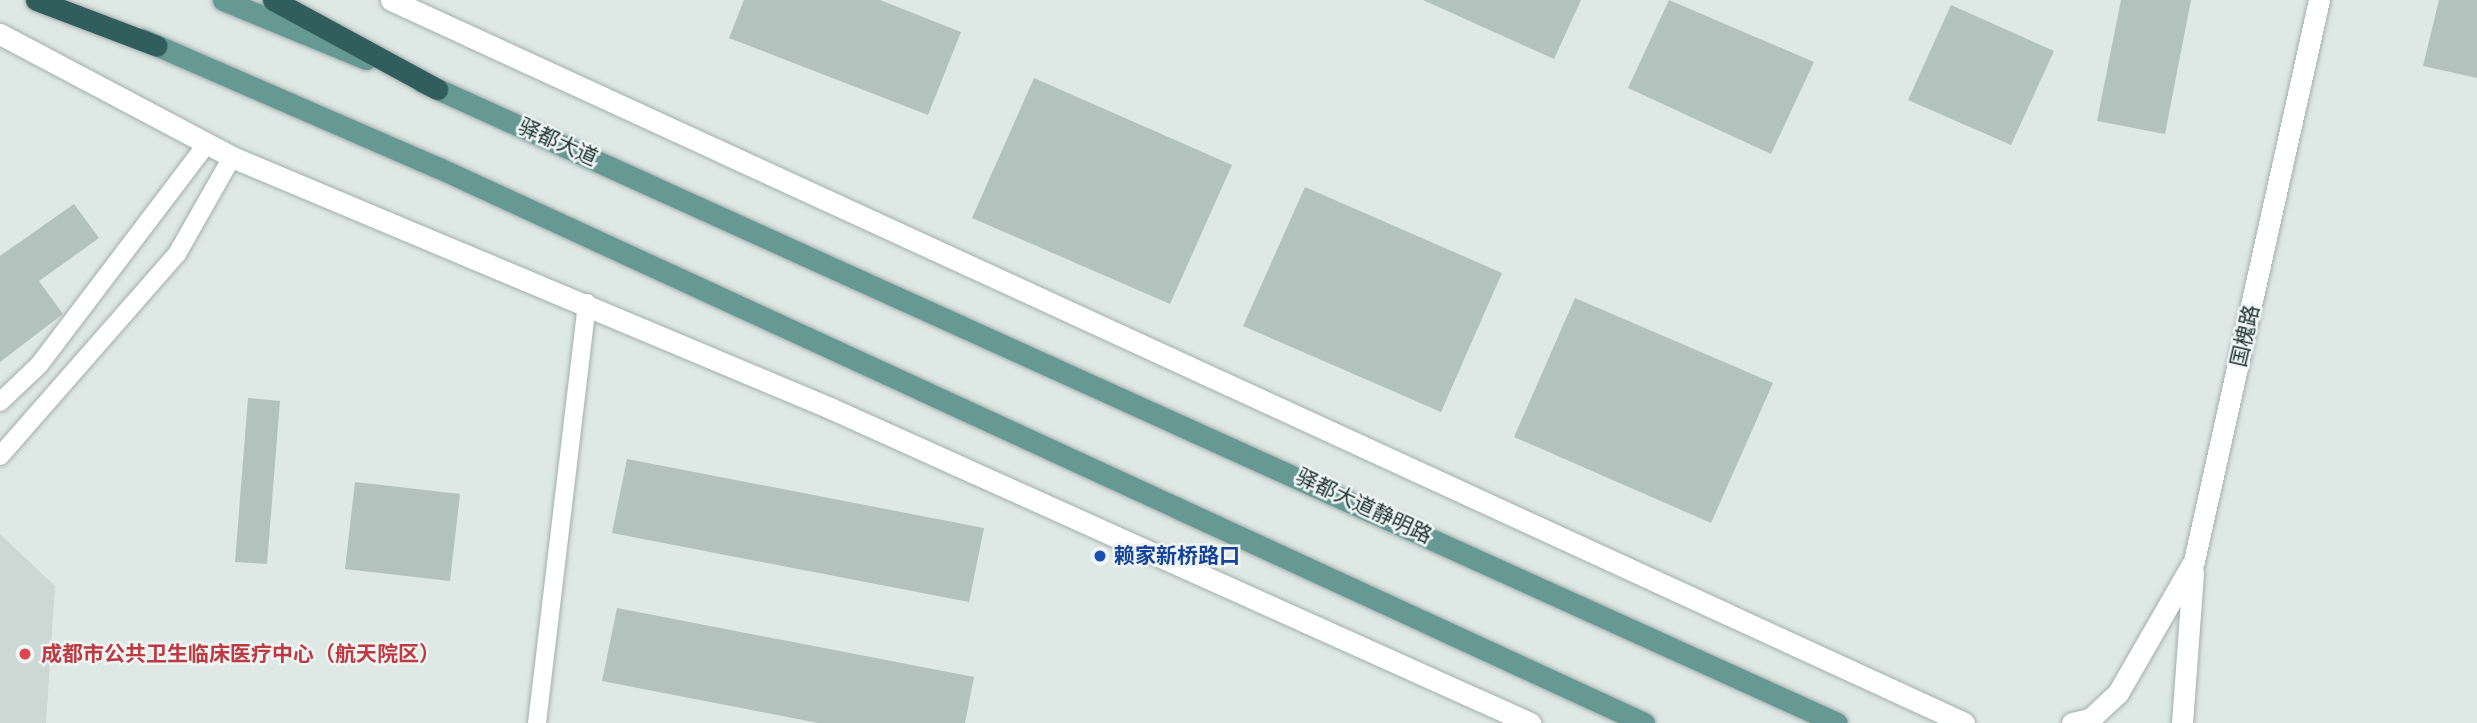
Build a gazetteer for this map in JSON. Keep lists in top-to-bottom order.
{
  "streets": {
    "main road": ["驿都大道", "驿都大道静明路"],
    "street": ["国槐路"]
  },
  "crossings": [
    ["驿都大道", "驿都大道静明路"]
  ],
  "places": ["赖家新桥路口", "成都市公共卫生临床医疗中心（航天院区）"]
}
